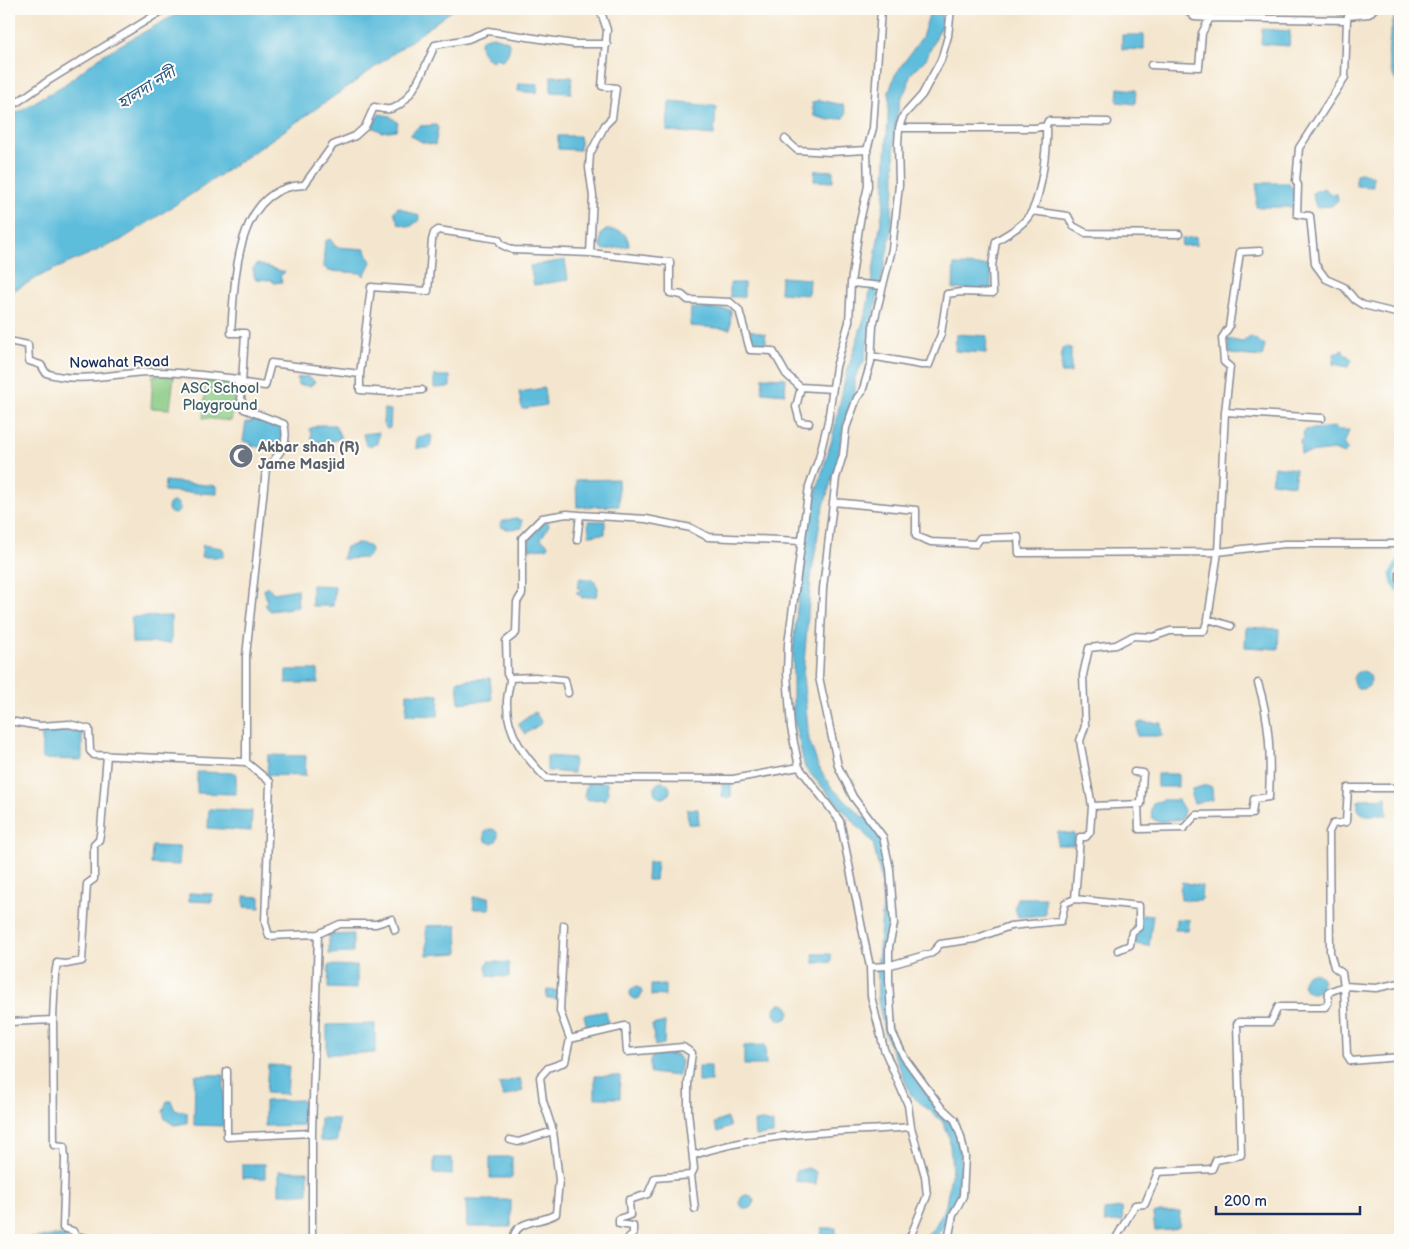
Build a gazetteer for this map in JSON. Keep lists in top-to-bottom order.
{
  "streets": {
    "street": ["Nowahat Road"]
  },
  "water": ["হালদা নদী"],
  "parks": ["ASC School Playground"],
  "places": {
    "mosque": ["Akbar shah (R) Jame Masjid"]
  },
  "scale_bar": "200 m"
}
